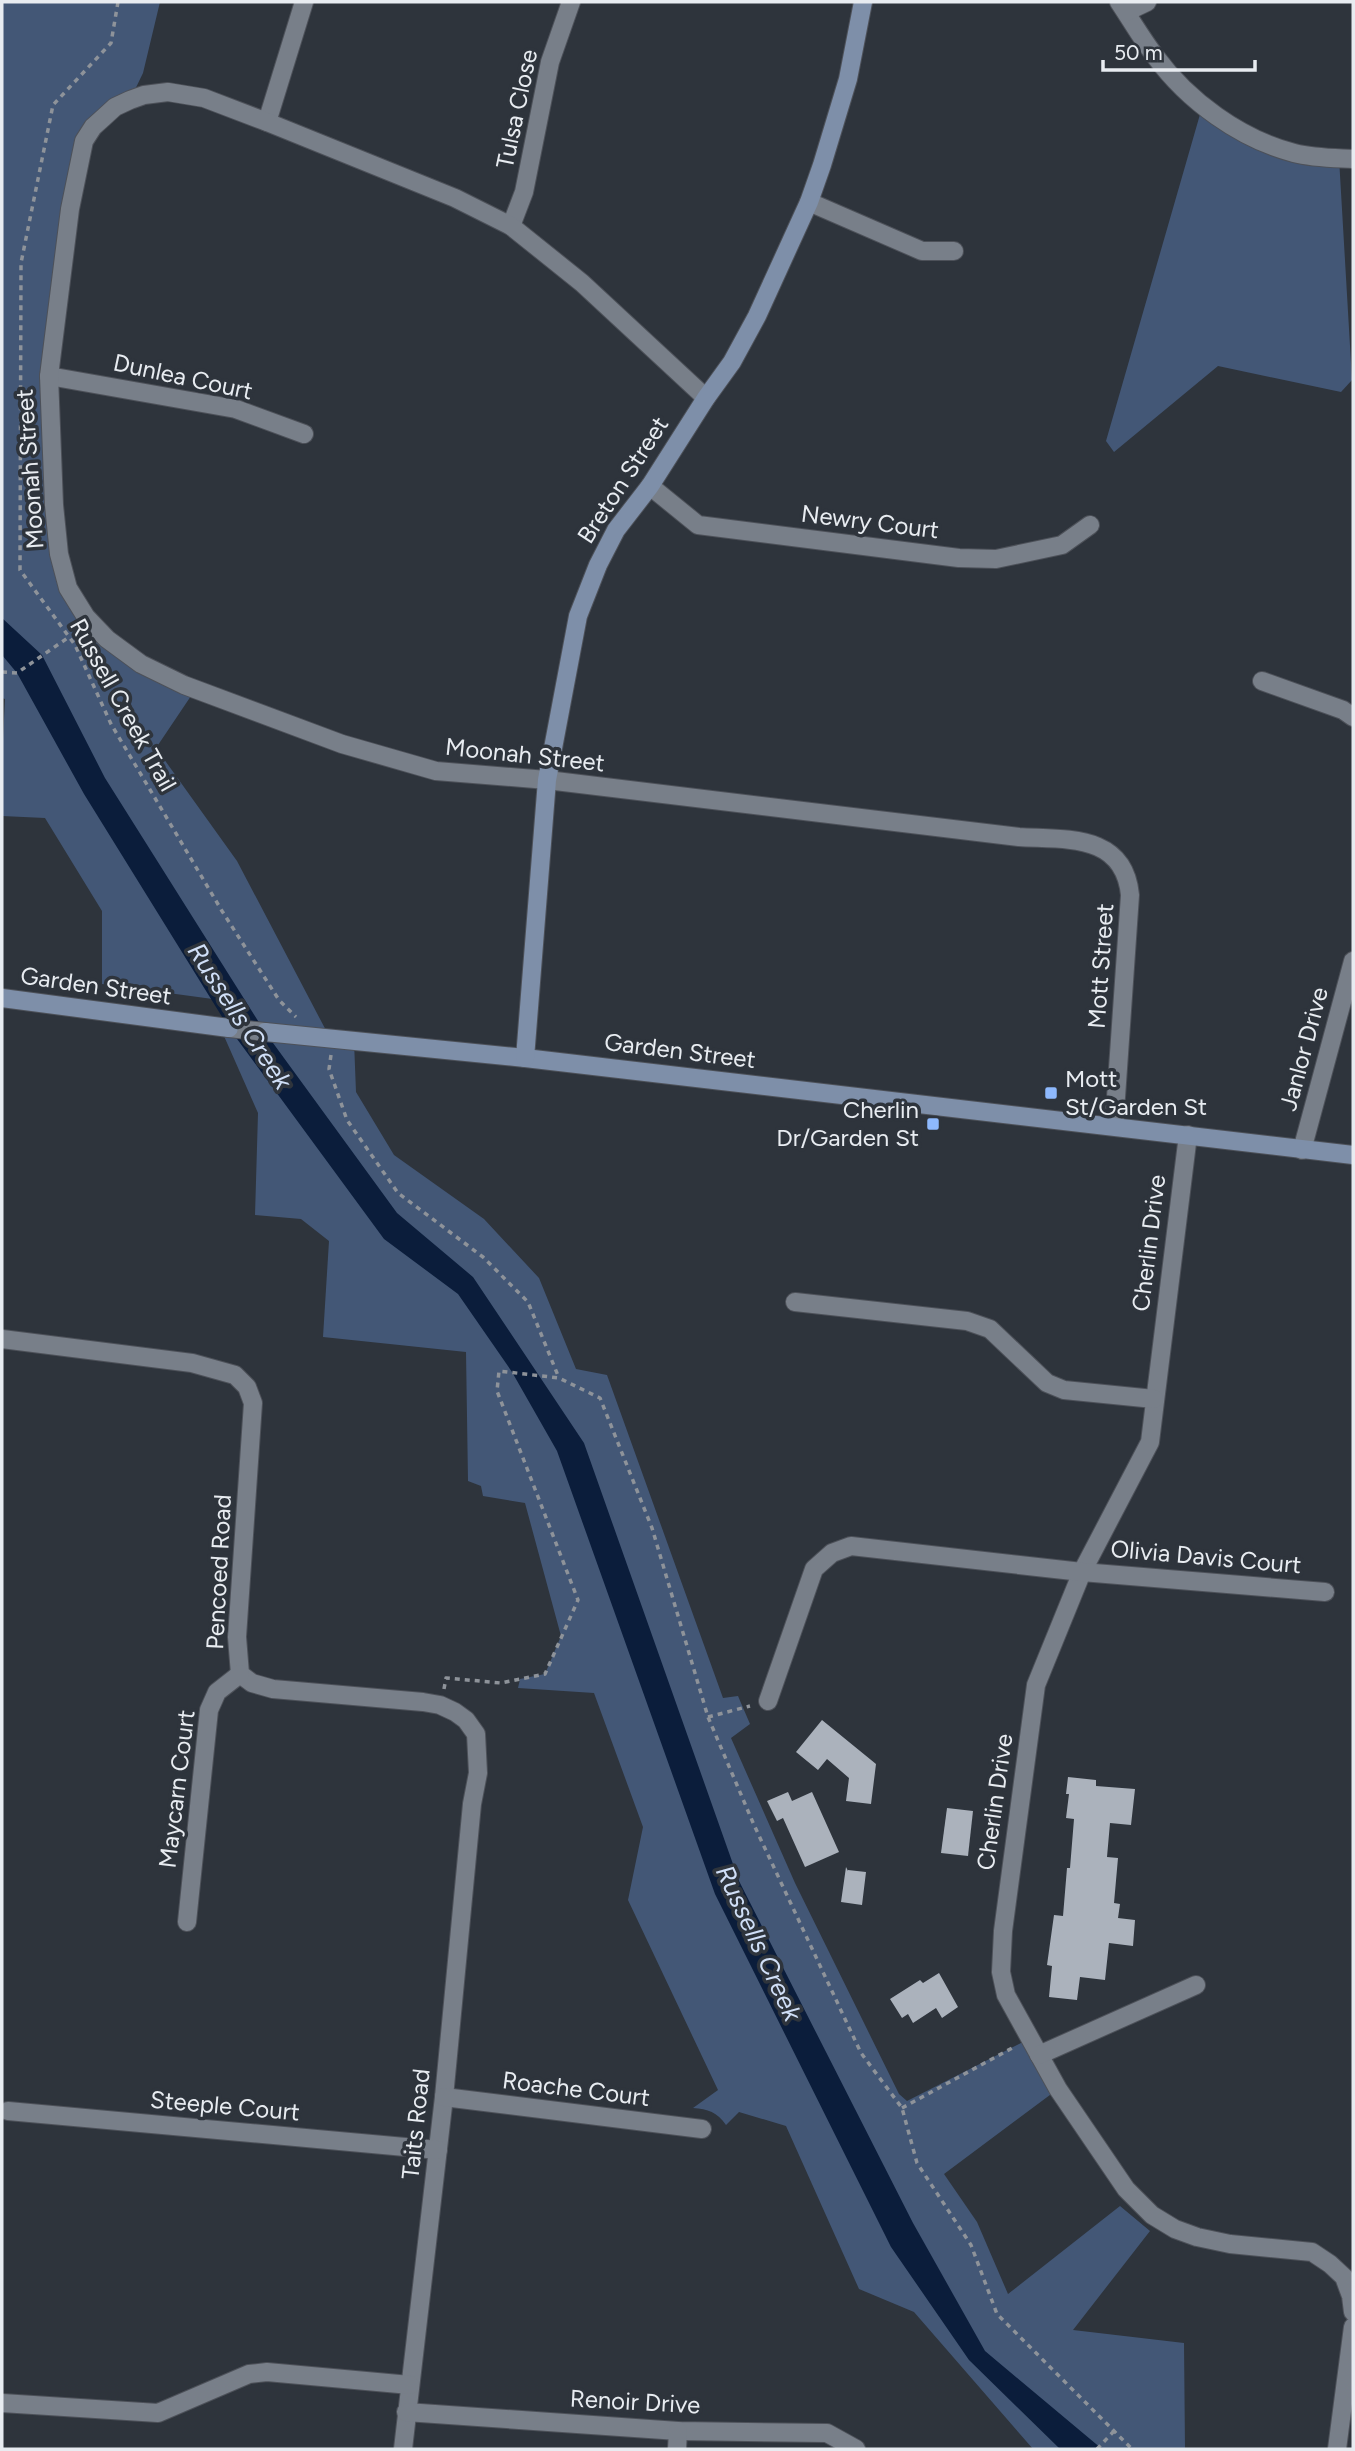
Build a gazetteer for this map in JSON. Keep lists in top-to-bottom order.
{
  "streets": {
    "street": [
      "Tulsa Close",
      "Dunlea Court",
      "Moonah Street",
      "Breton Street",
      "Newry Court",
      "Mott Street",
      "Garden Street",
      "Janlor Drive",
      "Cherlin Drive",
      "Olivia Davis Court",
      "Pencoed Road",
      "Maycarn Court",
      "Roache Court",
      "Steeple Court",
      "Taits Road",
      "Renoir Drive"
    ],
    "path": ["Russell Creek Trail"]
  },
  "crossings": [
    ["Tulsa Close", "Moonah Street"],
    ["Dunlea Court", "Moonah Street"],
    ["Moonah Street", "Breton Street"],
    ["Moonah Street", "Mott Street"],
    ["Breton Street", "Newry Court"],
    ["Breton Street", "Garden Street"],
    ["Russell Creek Trail", "Garden Street"],
    ["Mott Street", "Garden Street"],
    ["Garden Street", "Janlor Drive"],
    ["Garden Street", "Cherlin Drive"],
    ["Cherlin Drive", "Olivia Davis Court"],
    ["Pencoed Road", "Maycarn Court"],
    ["Pencoed Road", "Taits Road"],
    ["Roache Court", "Taits Road"],
    ["Steeple Court", "Taits Road"],
    ["Taits Road", "Renoir Drive"]
  ],
  "water": ["Russells Creek"],
  "places": {
    "transit": ["Mott St/Garden St", "Cherlin Dr/Garden St"]
  },
  "scale_bar": "50 m"
}
